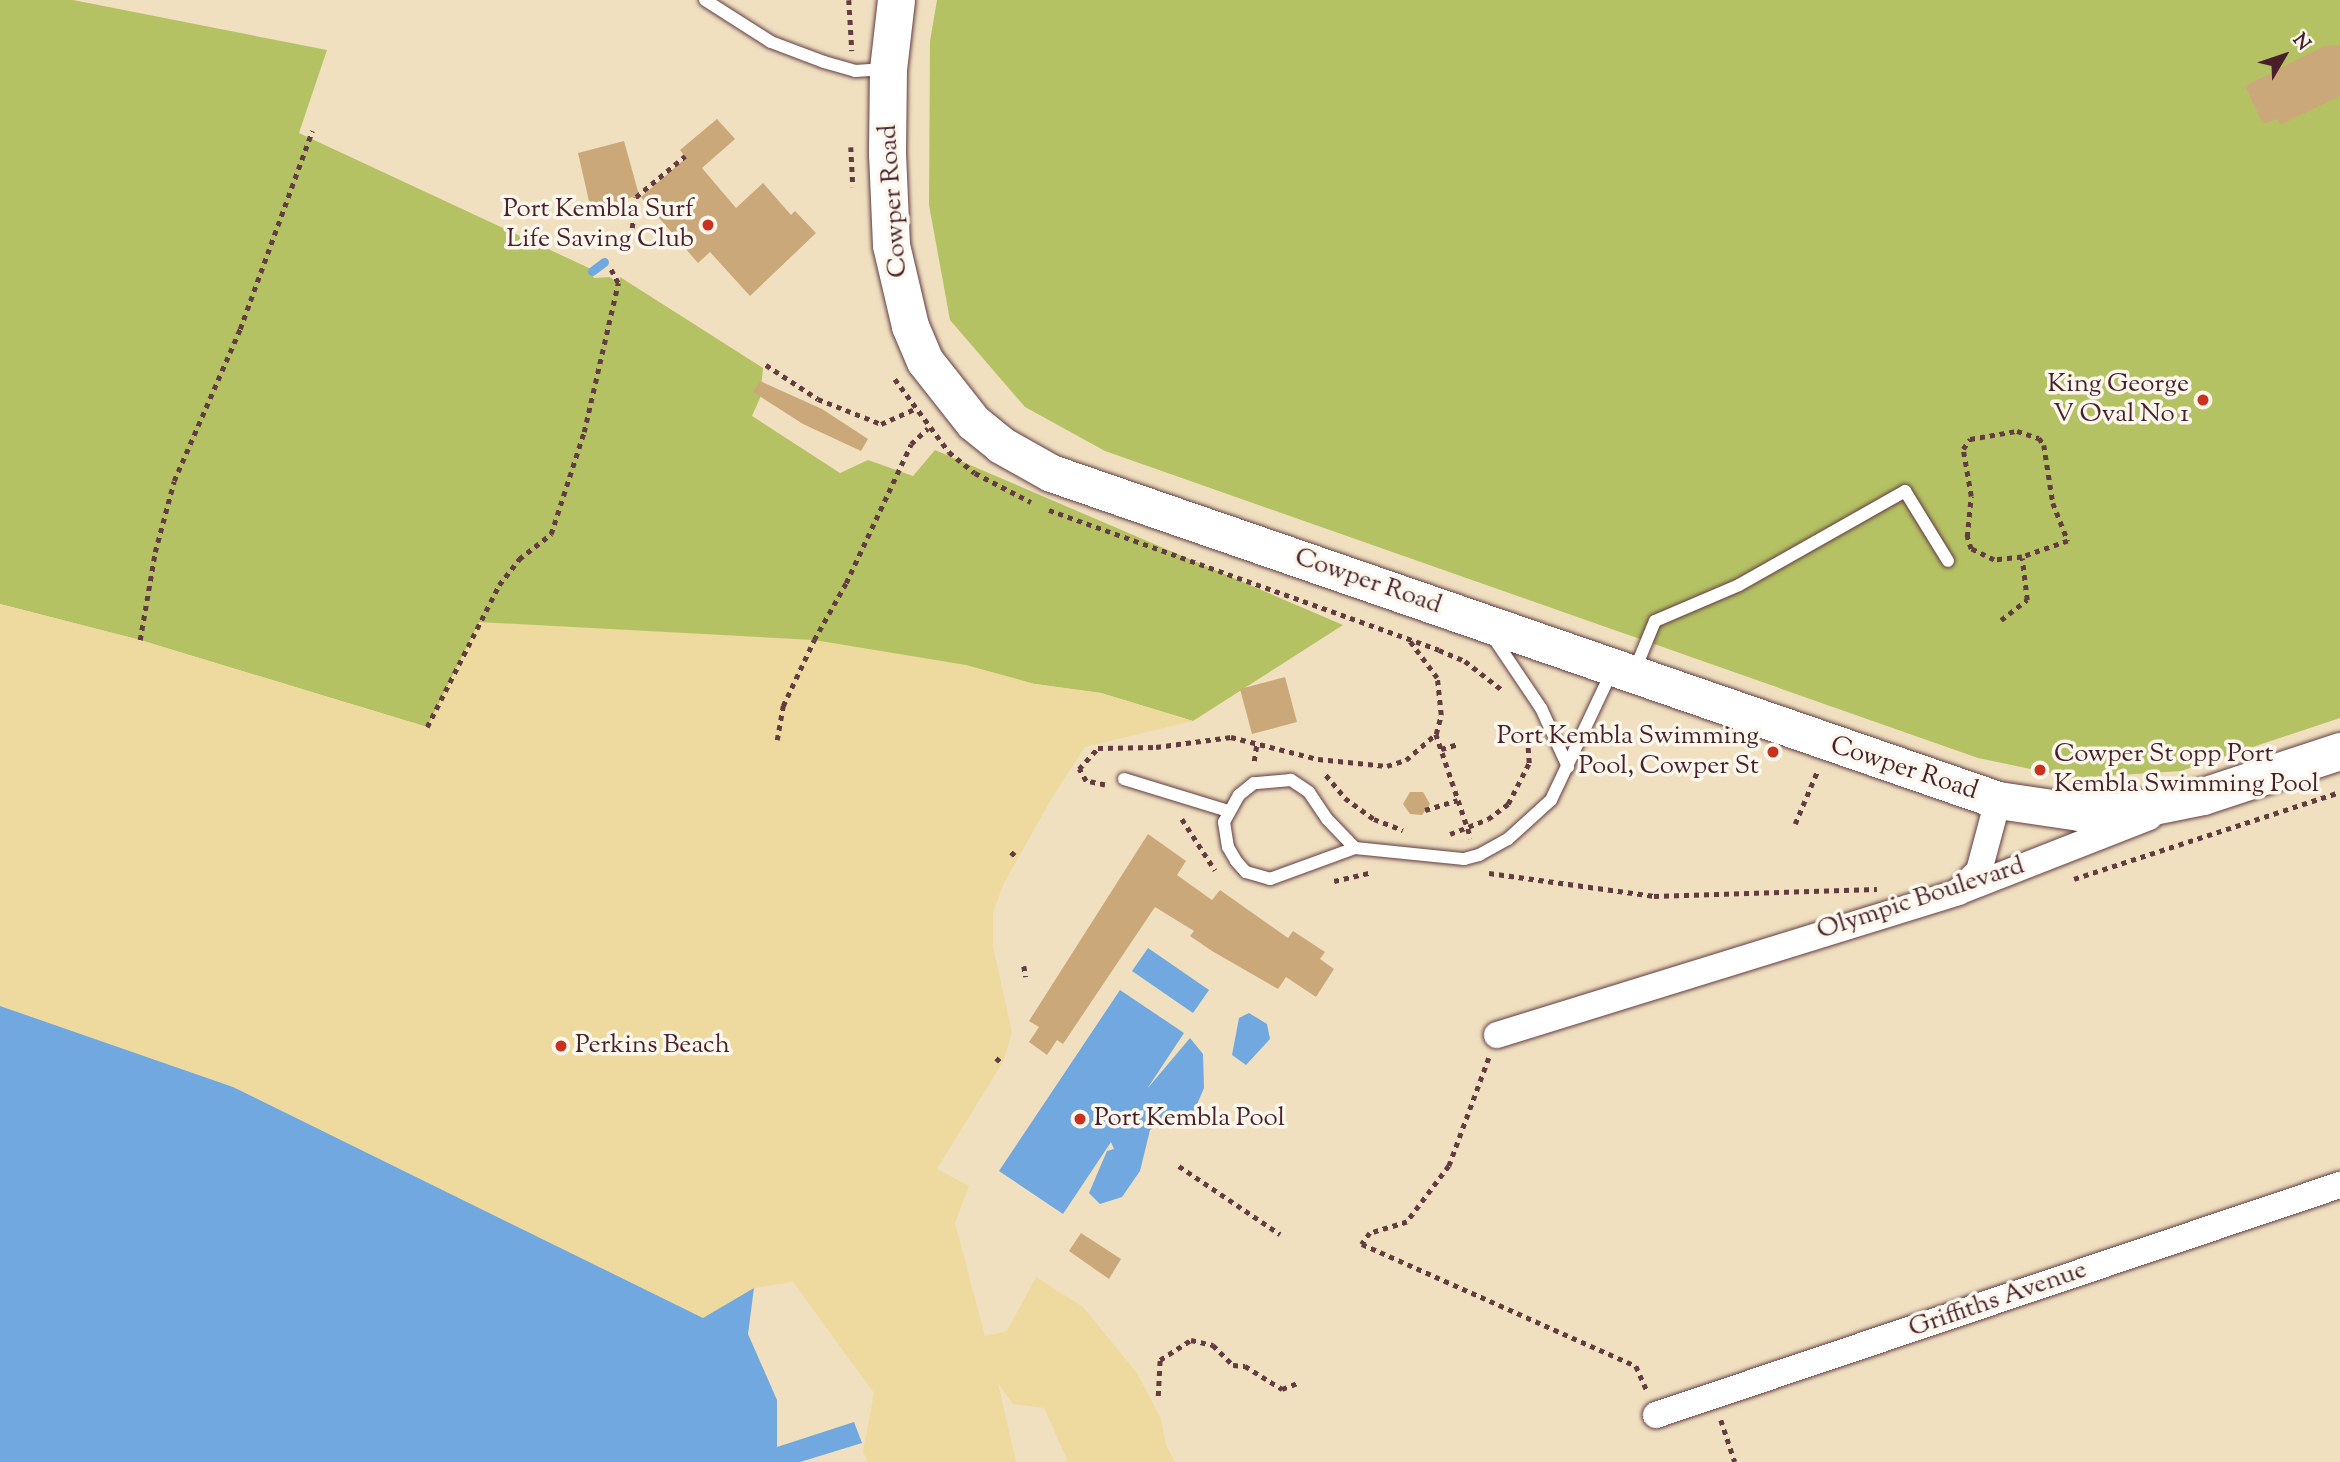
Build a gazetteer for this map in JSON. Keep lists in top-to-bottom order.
{
  "streets": {
    "main road": ["Cowper Road", "Olympic Boulevard"],
    "street": ["Griffiths Avenue"]
  },
  "crossings": [
    ["Cowper Road", "Olympic Boulevard"]
  ],
  "places": [
    "Port Kembla Surf Life Saving Club",
    "King George V Oval No 1",
    "Port Kembla Swimming Pool, Cowper St",
    "Cowper St opp Port Kembla Swimming Pool",
    "Perkins Beach",
    "Port Kembla Pool"
  ],
  "north": "top right"
}
